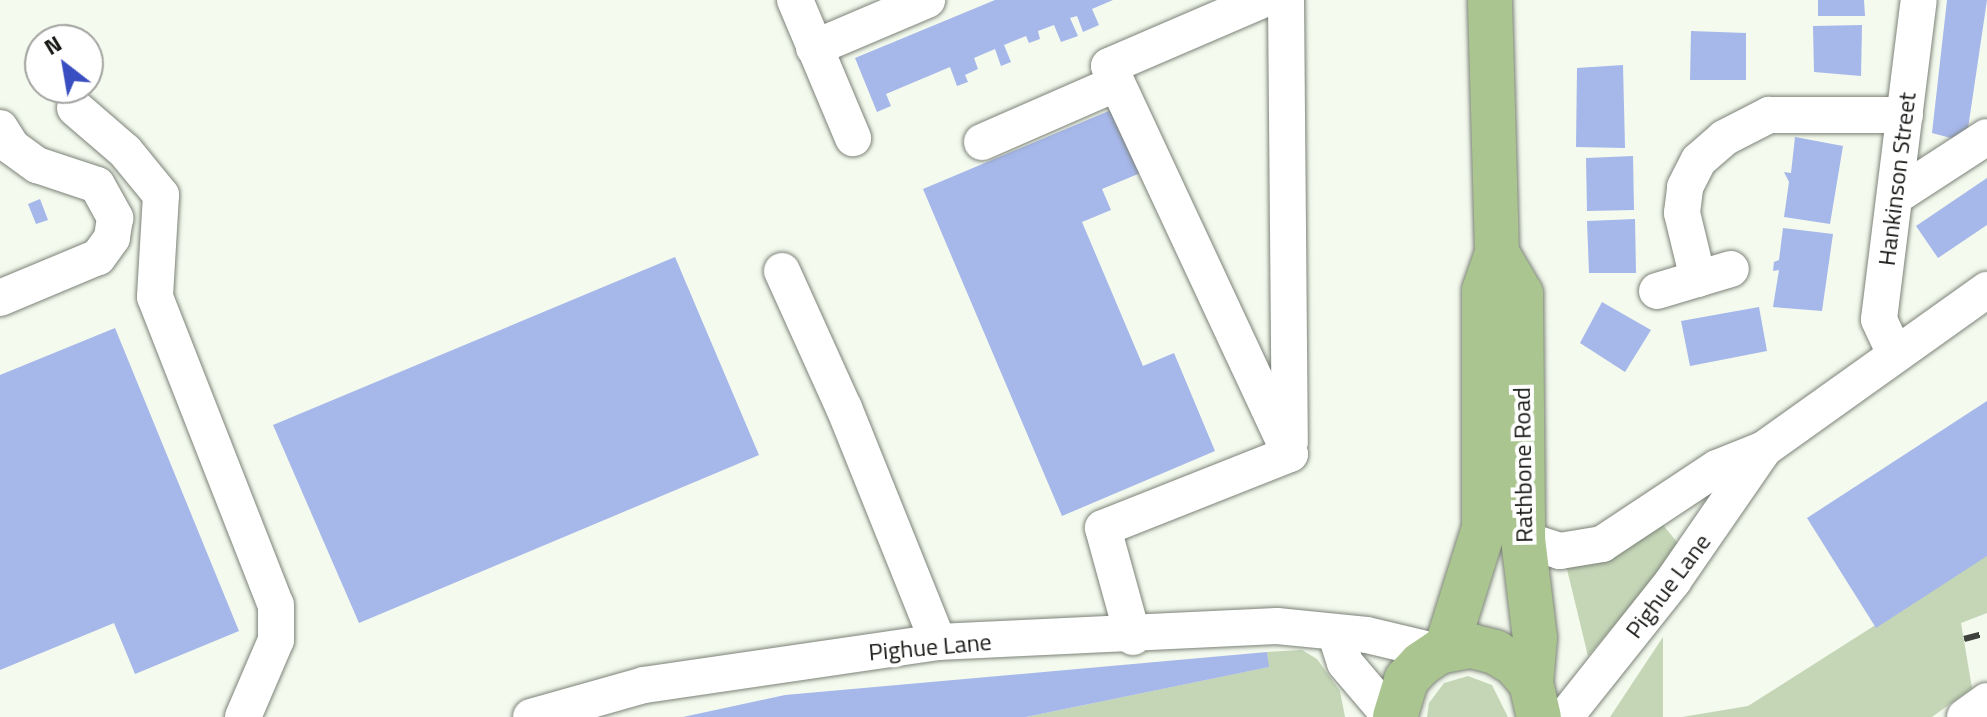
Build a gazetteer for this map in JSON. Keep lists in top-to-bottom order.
{
  "streets": {
    "main road": ["Rathbone Road"],
    "street": ["Hankinson Street", "Pighue Lane"]
  },
  "crossings": [
    ["Hankinson Street", "Pighue Lane"],
    ["Rathbone Road", "Pighue Lane"]
  ],
  "north": "top left"
}
